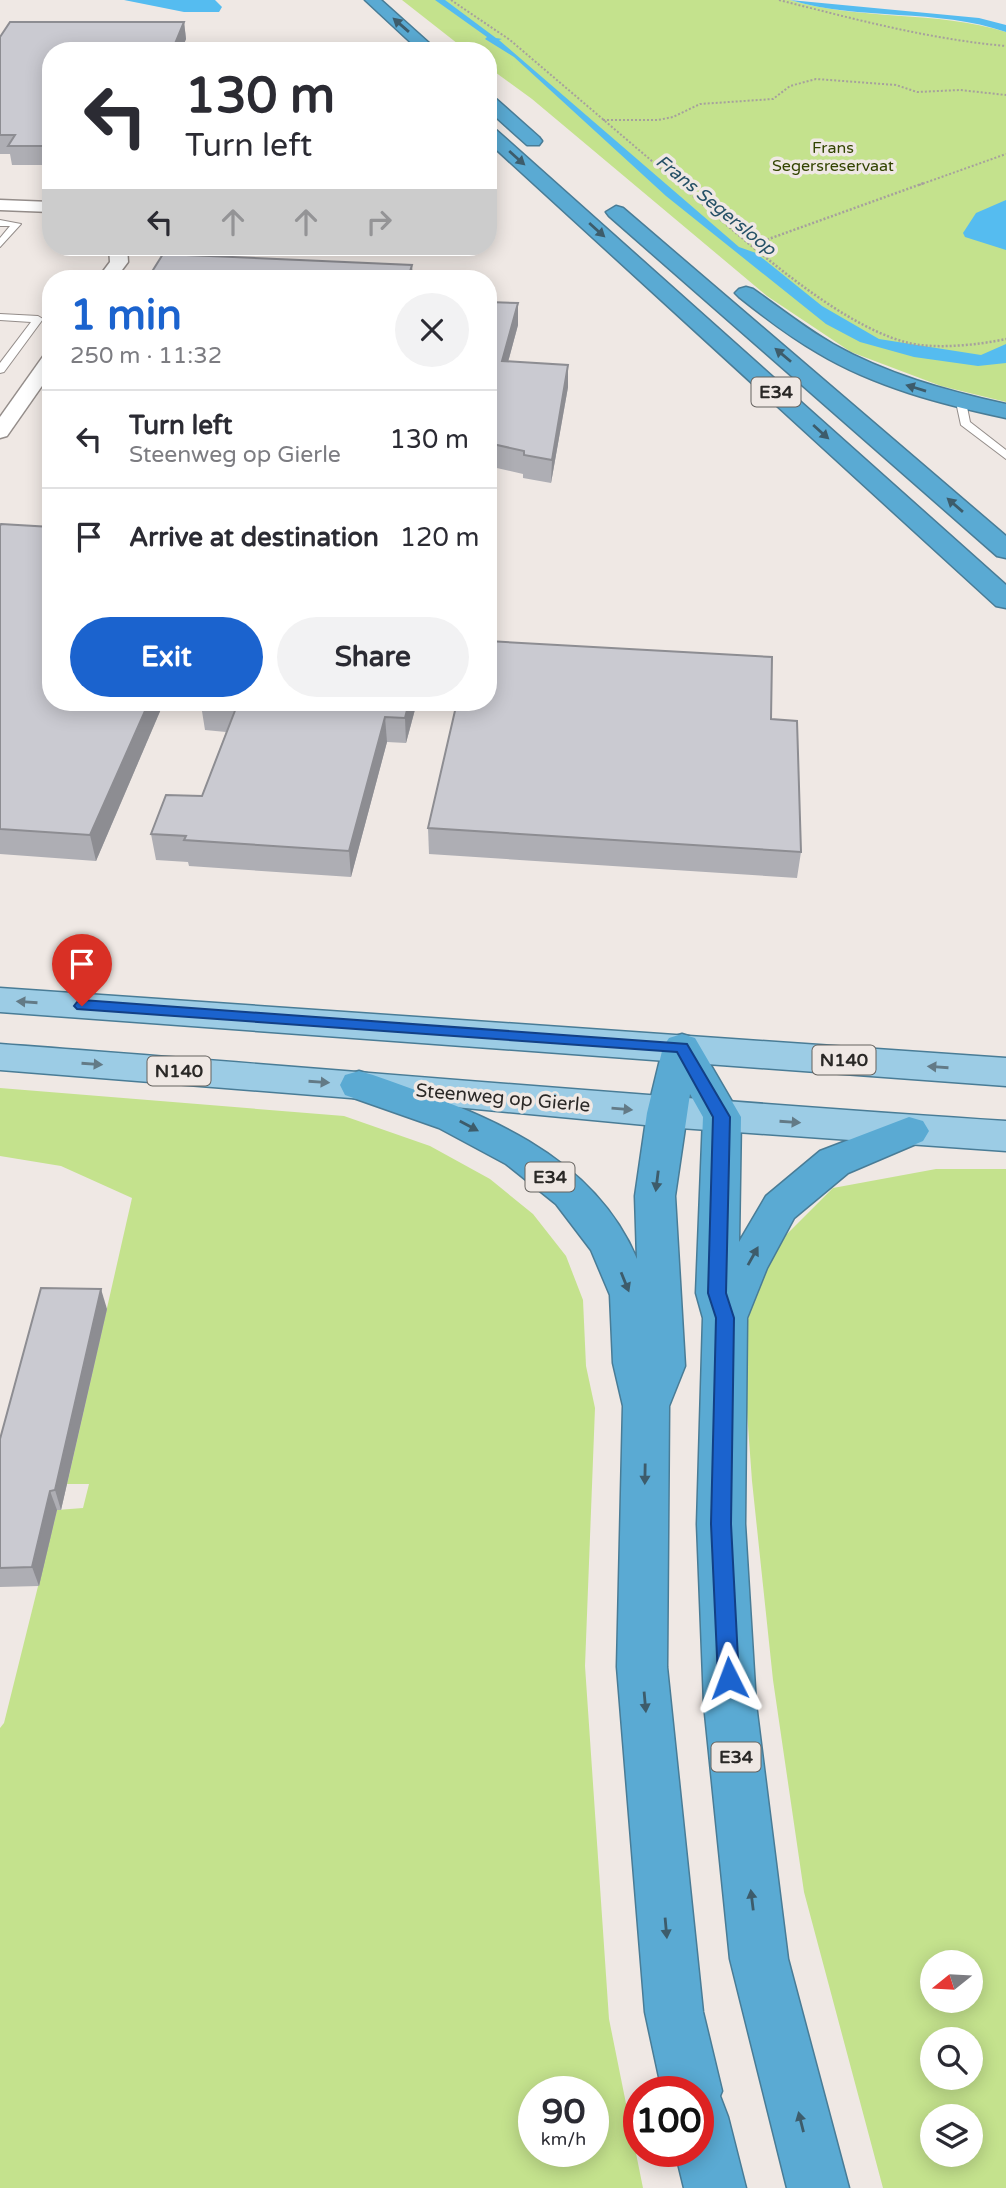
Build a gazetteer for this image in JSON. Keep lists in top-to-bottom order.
{
  "streets": {
    "highway": ["E34"],
    "main road": ["N140", "Steenweg op Gierle"]
  },
  "crossings": [
    ["E34", "N140"],
    ["E34", "Steenweg op Gierle"]
  ],
  "water": ["Frans Segersloop"],
  "parks": ["Frans Segersreservaat"],
  "north": "left",
  "page": {
    "turn": ["130 m", "Turn left"],
    "heading": ["1 min", "250 m · 11:32"],
    "list": [
      {
        "name": "Turn left",
        "note": "Steenweg op Gierle",
        "value": "130 m"
      },
      {
        "name": "Arrive at destination",
        "value": "120 m"
      }
    ],
    "buttons": ["Exit", "Share"],
    "speed": "90 km/h",
    "limit": "100"
  }
}
